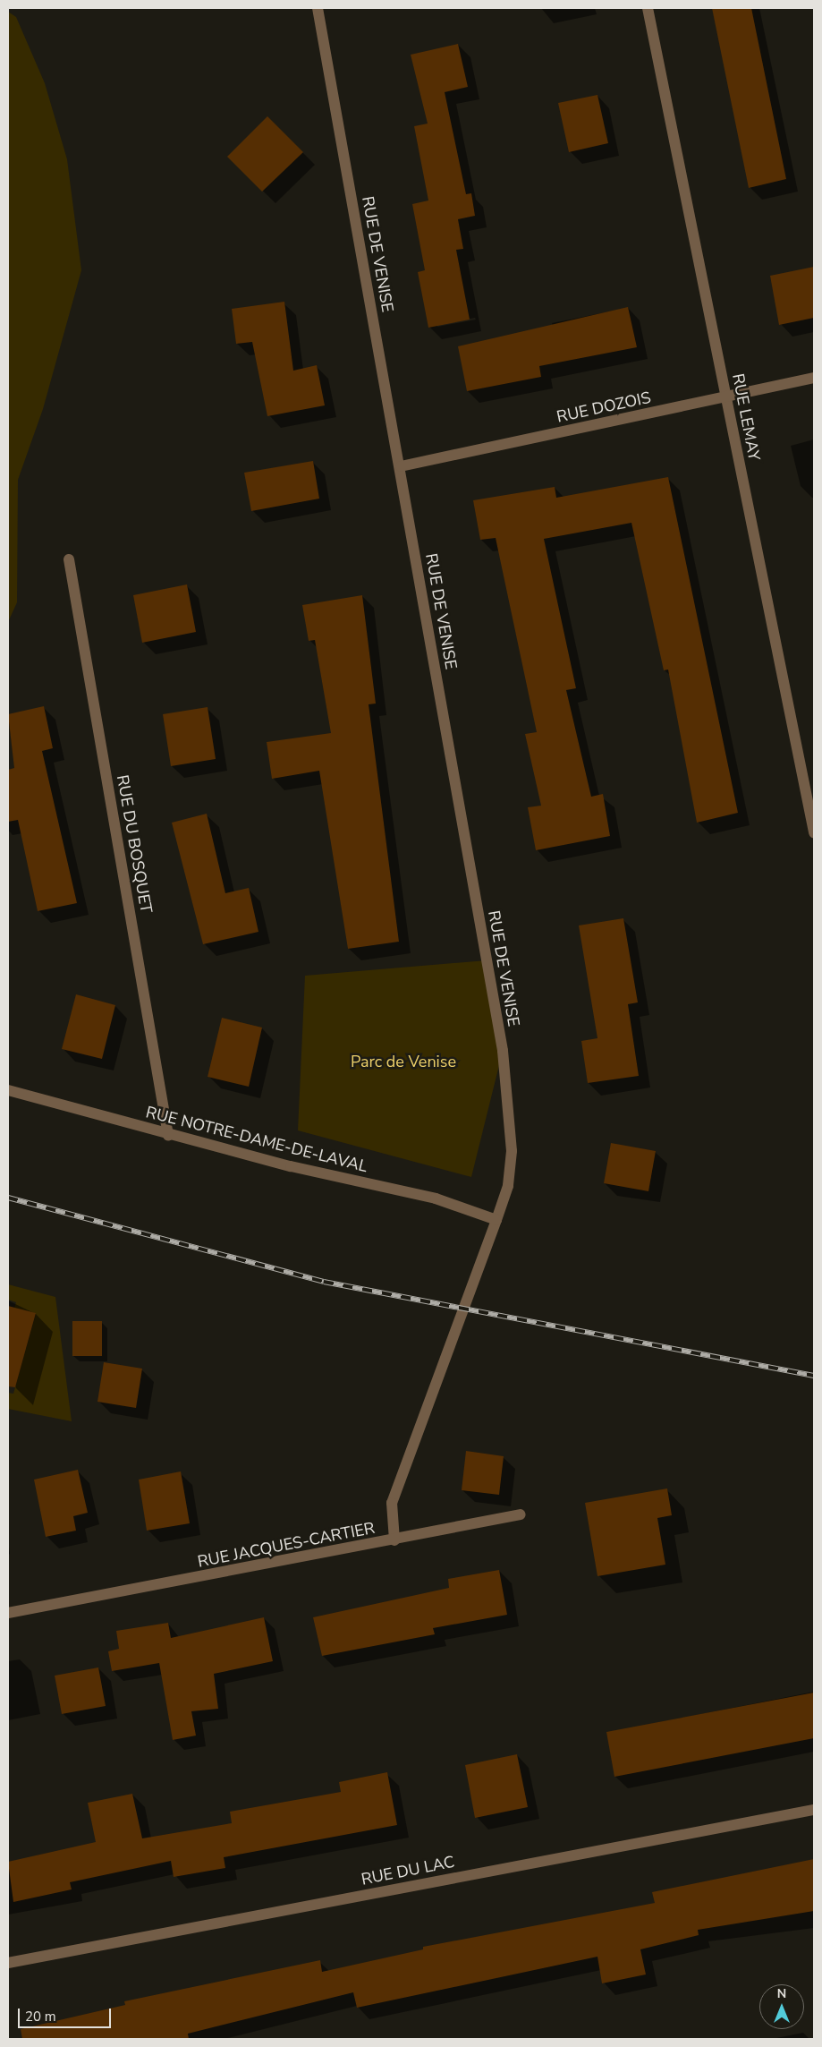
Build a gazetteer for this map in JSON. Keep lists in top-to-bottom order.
{
  "streets": {
    "street": [
      "RUE DE VENISE",
      "RUE DOZOIS",
      "RUE LEMAY",
      "RUE DU BOSQUET",
      "RUE NOTRE-DAME-DE-LAVAL",
      "RUE JACQUES-CARTIER",
      "RUE DU LAC"
    ]
  },
  "crossings": [
    ["RUE DE VENISE", "RUE DOZOIS"],
    ["RUE DE VENISE", "RUE NOTRE-DAME-DE-LAVAL"],
    ["RUE DE VENISE", "RUE JACQUES-CARTIER"],
    ["RUE DOZOIS", "RUE LEMAY"],
    ["RUE DU BOSQUET", "RUE NOTRE-DAME-DE-LAVAL"],
    ["RUE NOTRE-DAME-DE-LAVAL", "RUE JACQUES-CARTIER"]
  ],
  "parks": ["Parc de Venise"],
  "scale_bar": "20 m",
  "north": "top"
}
